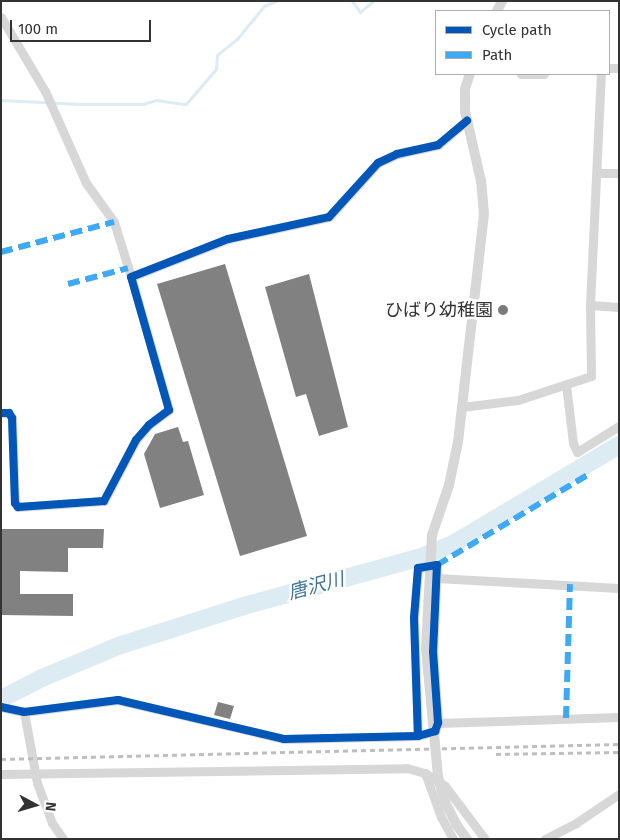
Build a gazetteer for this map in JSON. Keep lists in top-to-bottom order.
{
  "water": ["唐沢川"],
  "places": ["ひばり幼稚園"],
  "legend": ["Cycle path", "Path"],
  "scale_bar": "100 m",
  "north": "right"
}
